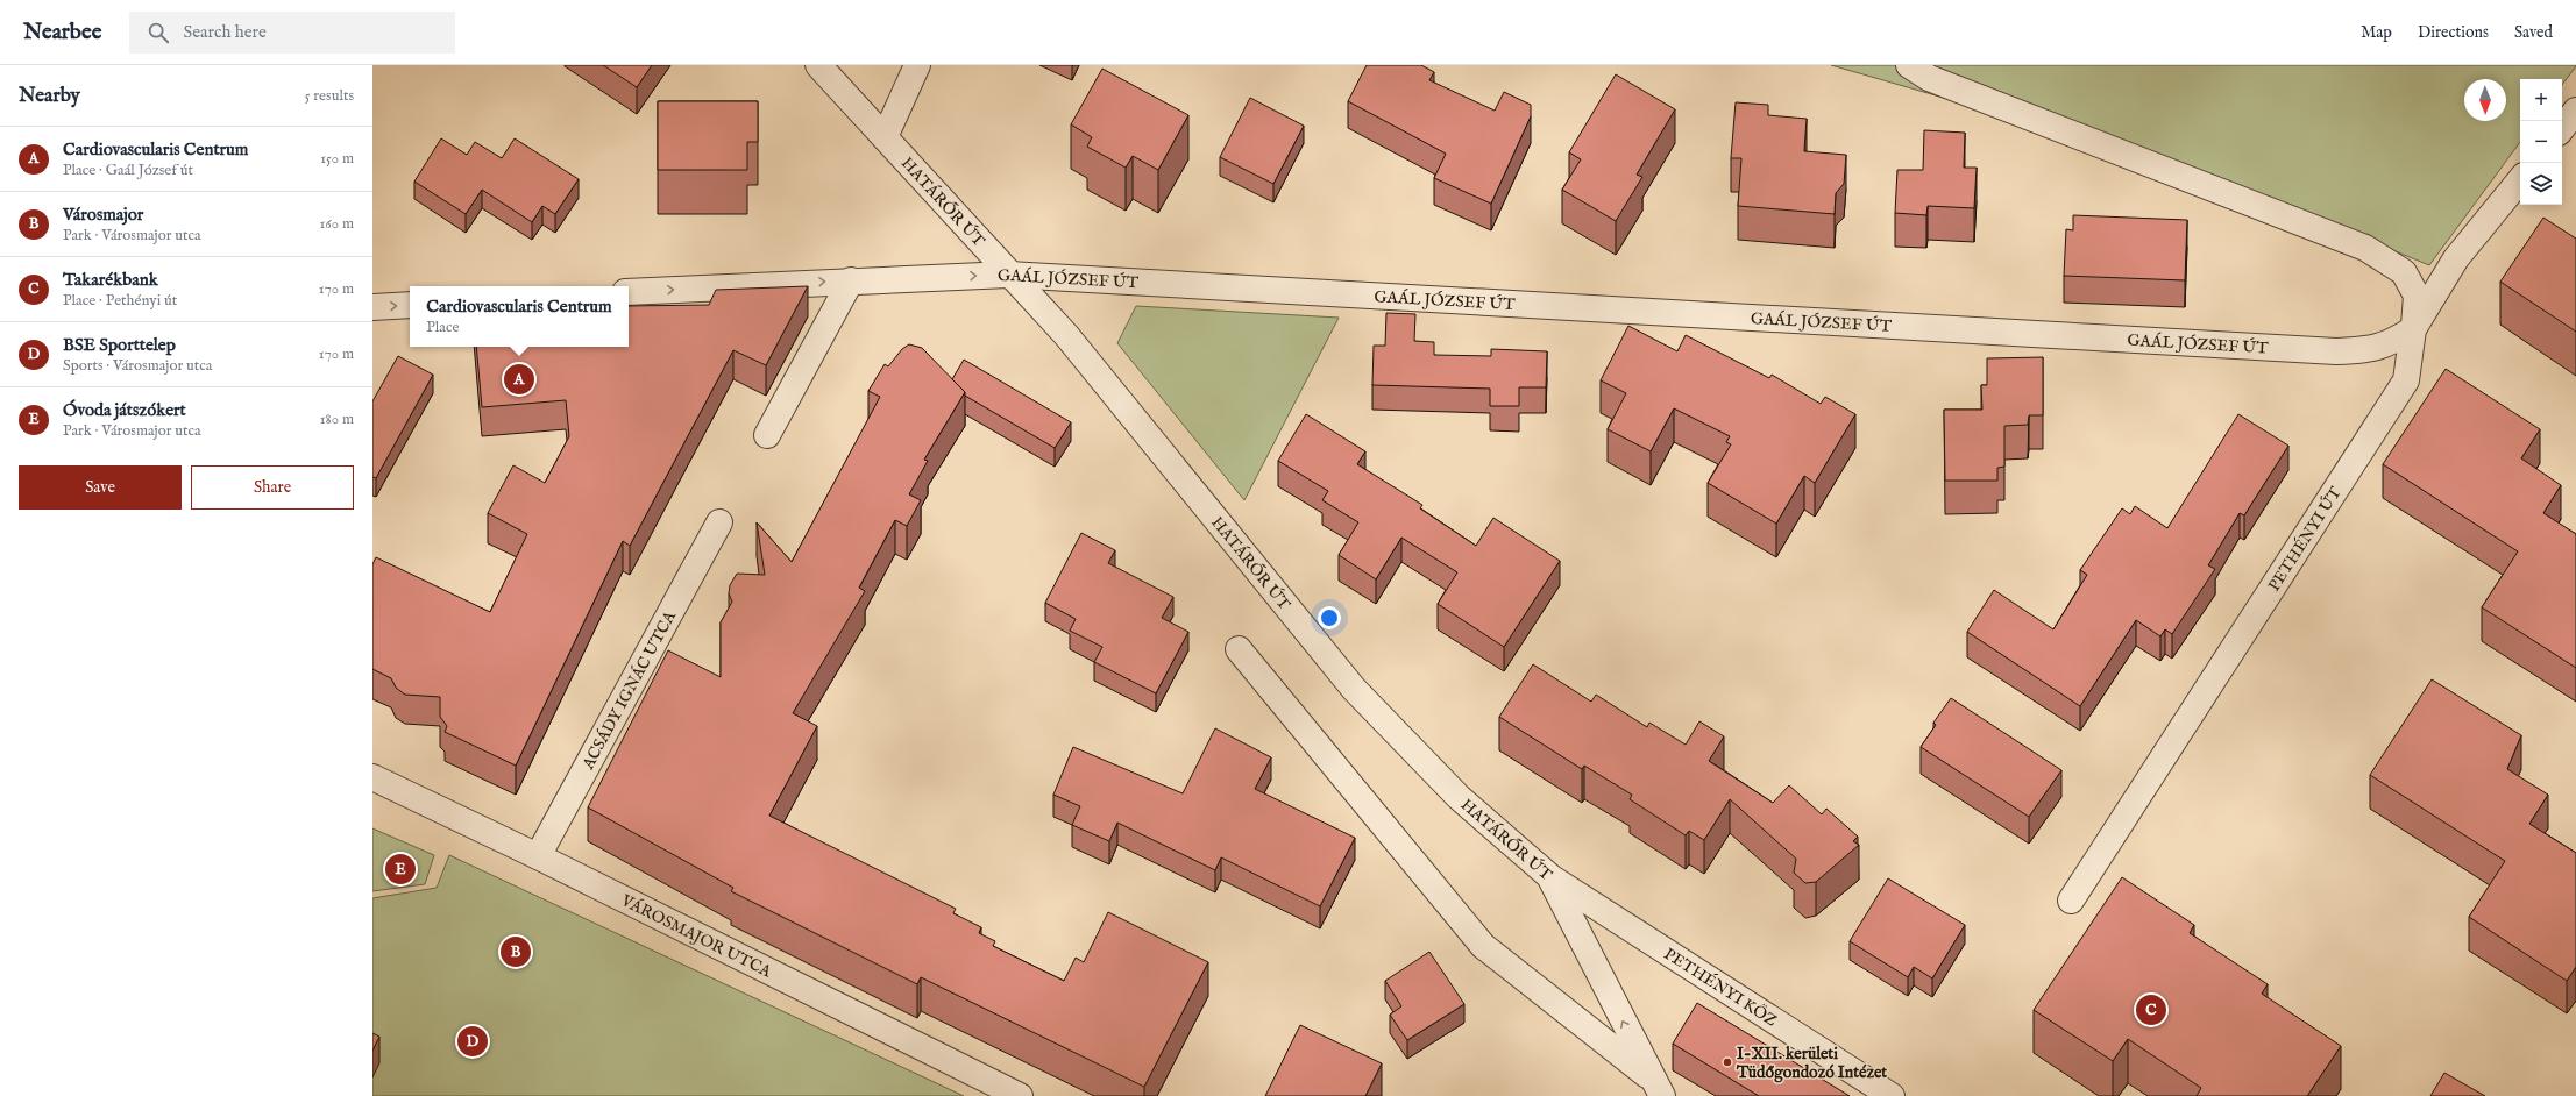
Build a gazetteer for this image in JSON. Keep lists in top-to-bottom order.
{
  "streets": {
    "street": [
      "HATÁRŐR ÚT",
      "GAÁL JÓZSEF ÚT",
      "PETHÉNYI ÚT",
      "ACSÁDY IGNÁC UTCA",
      "VÁROSMAJOR UTCA",
      "PETHÉNYI KÖZ"
    ]
  },
  "crossings": [
    ["HATÁRŐR ÚT", "GAÁL JÓZSEF ÚT"],
    ["HATÁRŐR ÚT", "PETHÉNYI KÖZ"],
    ["GAÁL JÓZSEF ÚT", "PETHÉNYI ÚT"],
    ["ACSÁDY IGNÁC UTCA", "VÁROSMAJOR UTCA"]
  ],
  "places": ["I-XII. kerületi Tüdőgondozó Intézet"],
  "north": "bottom",
  "page": {
    "header": "Nearbee",
    "search": "Search here",
    "nav": ["Map", "Directions", "Saved"],
    "heading": ["Nearby", "5 results"],
    "map_buttons": ["+", "−"],
    "list": [
      {
        "mark": "A",
        "name": "Cardiovascularis Centrum",
        "note": "Place · Gaál József út",
        "value": "150 m"
      },
      {
        "mark": "B",
        "name": "Városmajor",
        "note": "Park · Városmajor utca",
        "value": "160 m"
      },
      {
        "mark": "C",
        "name": "Takarékbank",
        "note": "Place · Pethényi út",
        "value": "170 m"
      },
      {
        "mark": "D",
        "name": "BSE Sporttelep",
        "note": "Sports · Városmajor utca",
        "value": "170 m"
      },
      {
        "mark": "E",
        "name": "Óvoda játszókert",
        "note": "Park · Városmajor utca",
        "value": "180 m"
      }
    ],
    "popup": ["Cardiovascularis Centrum", "Place"],
    "pins": [
      "A",
      "E",
      "B",
      "C",
      "D"
    ],
    "buttons": ["Save", "Share"]
  }
}
